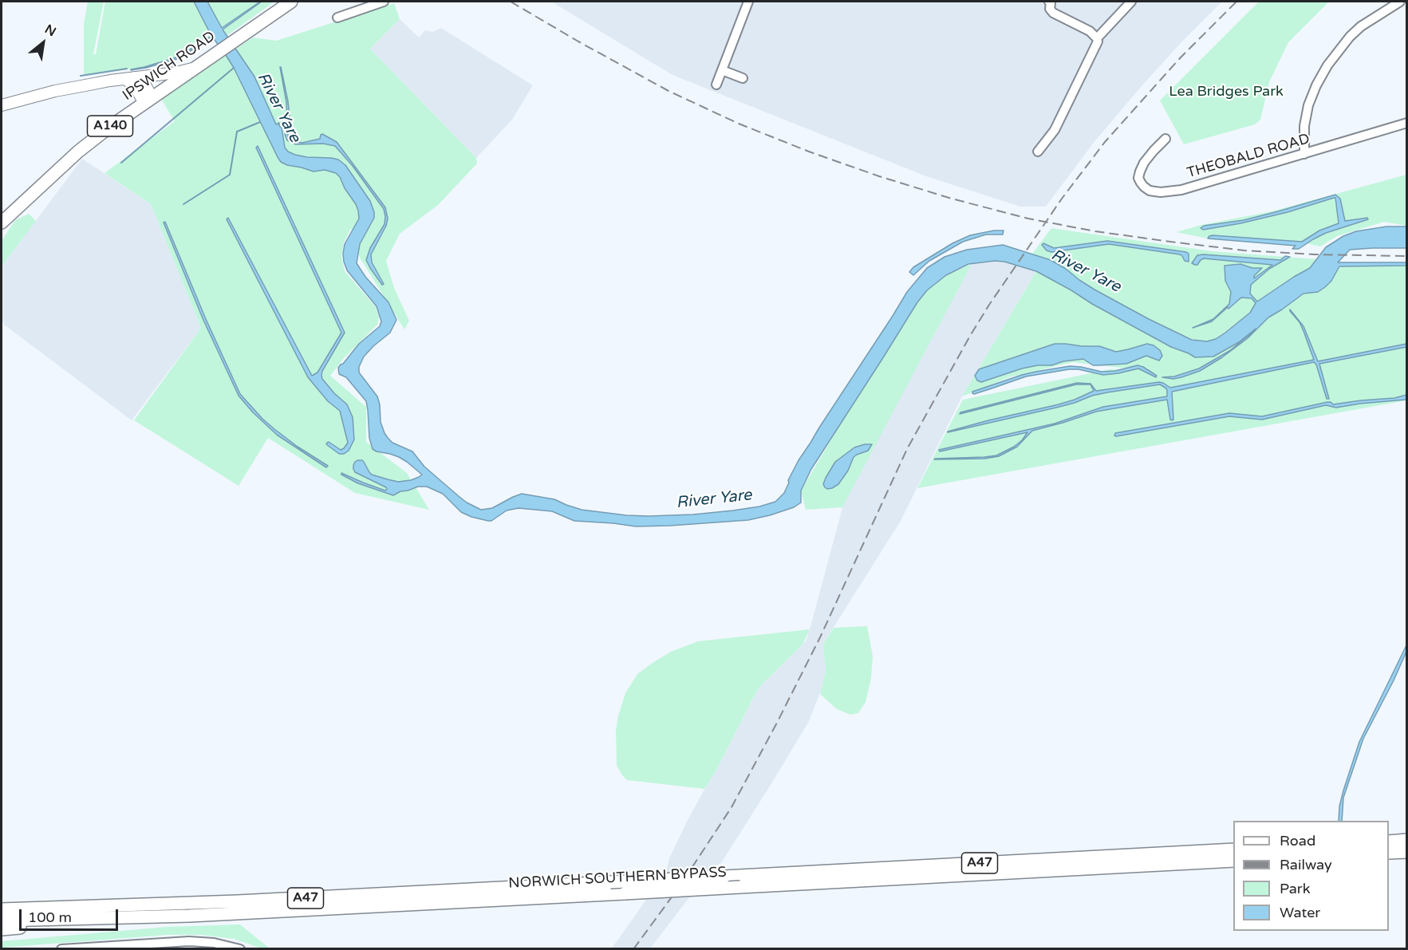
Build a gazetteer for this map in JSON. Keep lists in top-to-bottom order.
{
  "streets": {
    "highway": [
      "IPSWICH ROAD",
      "A140",
      "A47",
      "NORWICH SOUTHERN BYPASS"
    ],
    "street": ["THEOBALD ROAD"]
  },
  "crossings": [
    ["A47", "NORWICH SOUTHERN BYPASS"]
  ],
  "water": ["River Yare"],
  "parks": ["Lea Bridges Park"],
  "legend": [
    "Road",
    "Railway",
    "Park",
    "Water"
  ],
  "scale_bar": "100 m",
  "north": "top right"
}
